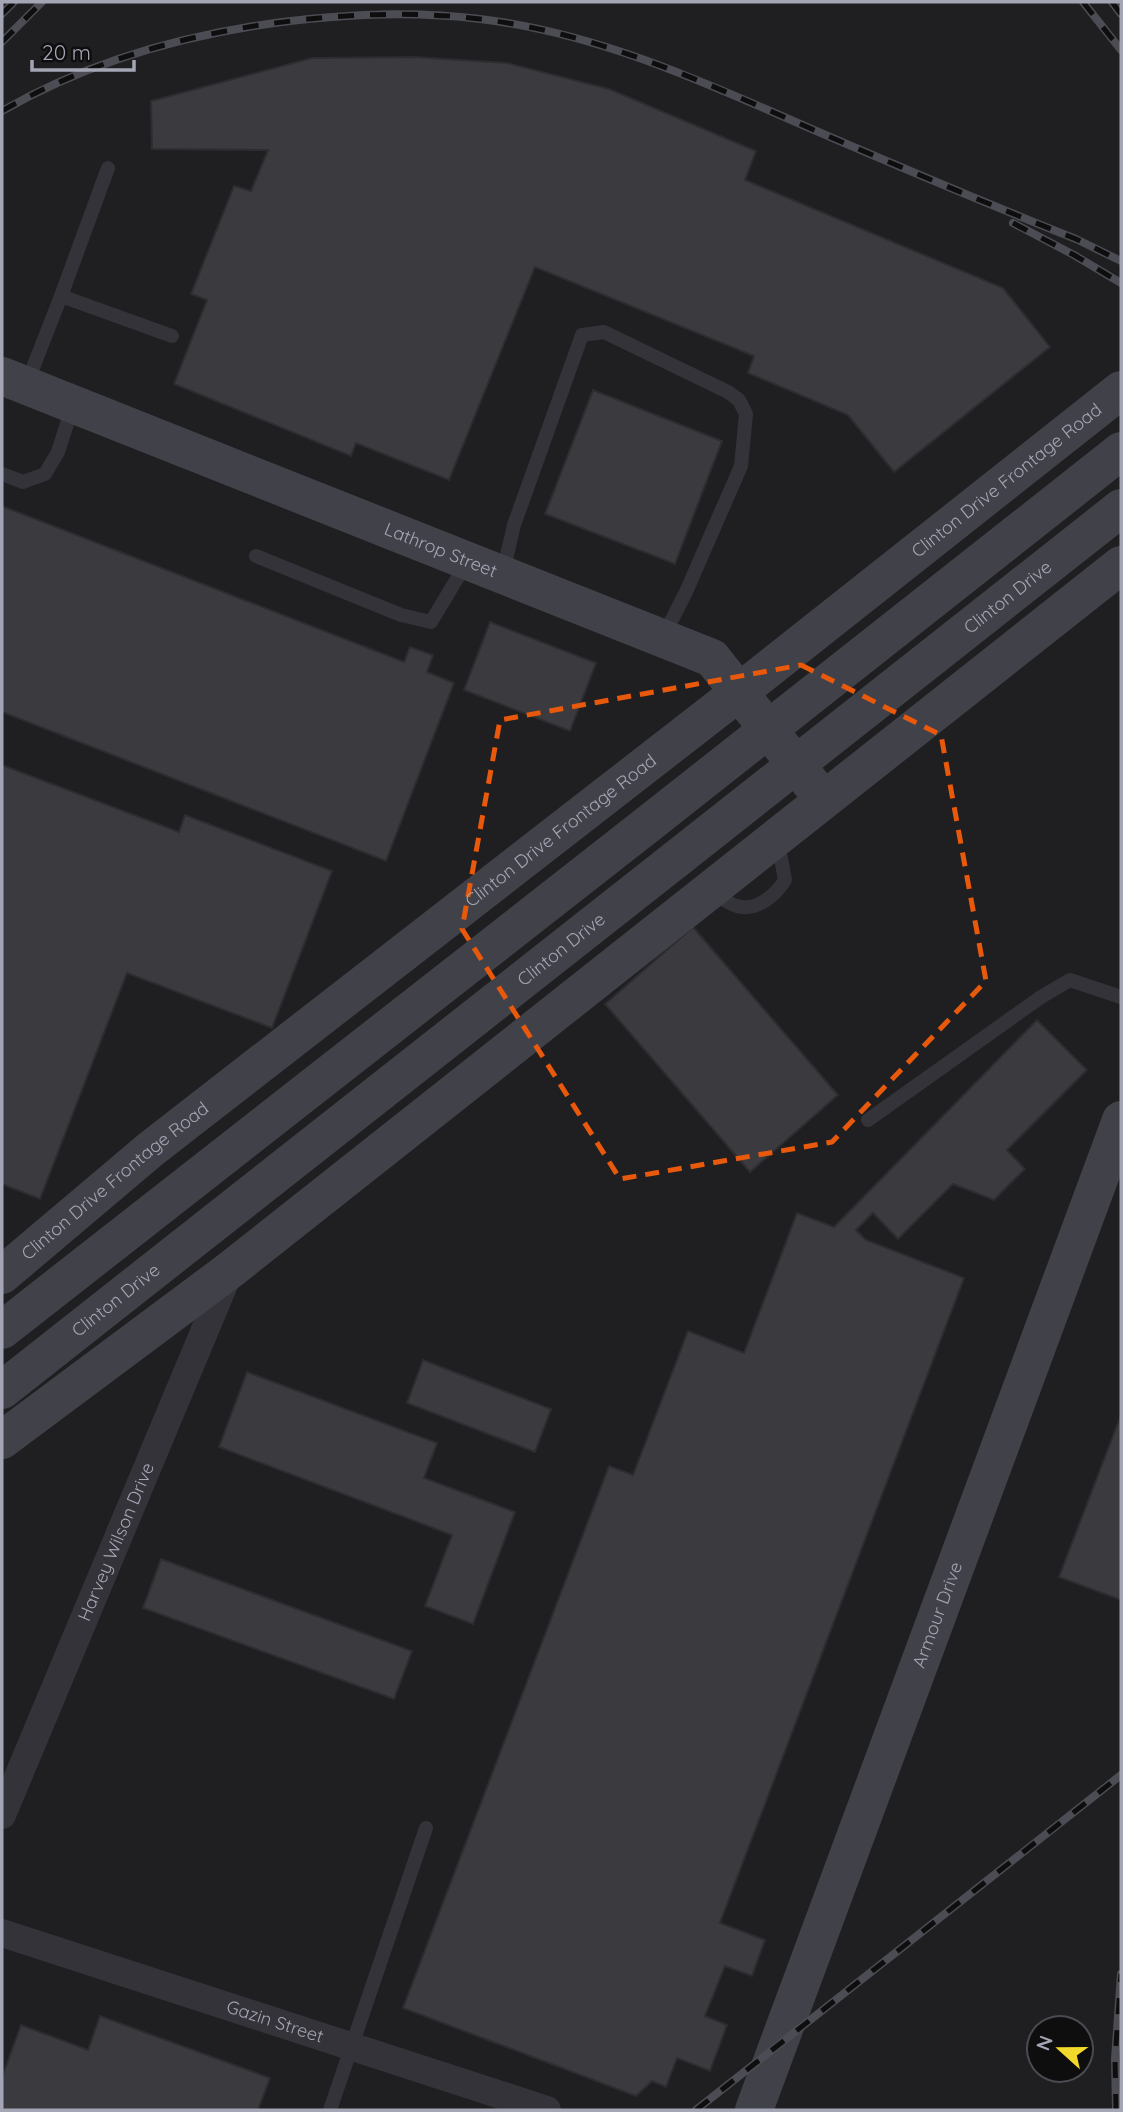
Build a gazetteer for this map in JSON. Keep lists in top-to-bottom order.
{
  "streets": {
    "street": [
      "Clinton Drive Frontage Road",
      "Lathrop Street",
      "Clinton Drive",
      "Harvey Wilson Drive",
      "Armour Drive",
      "Gazin Street"
    ]
  },
  "crossings": [
    ["Clinton Drive Frontage Road", "Lathrop Street"]
  ],
  "scale_bar": "20 m",
  "north": "left"
}
